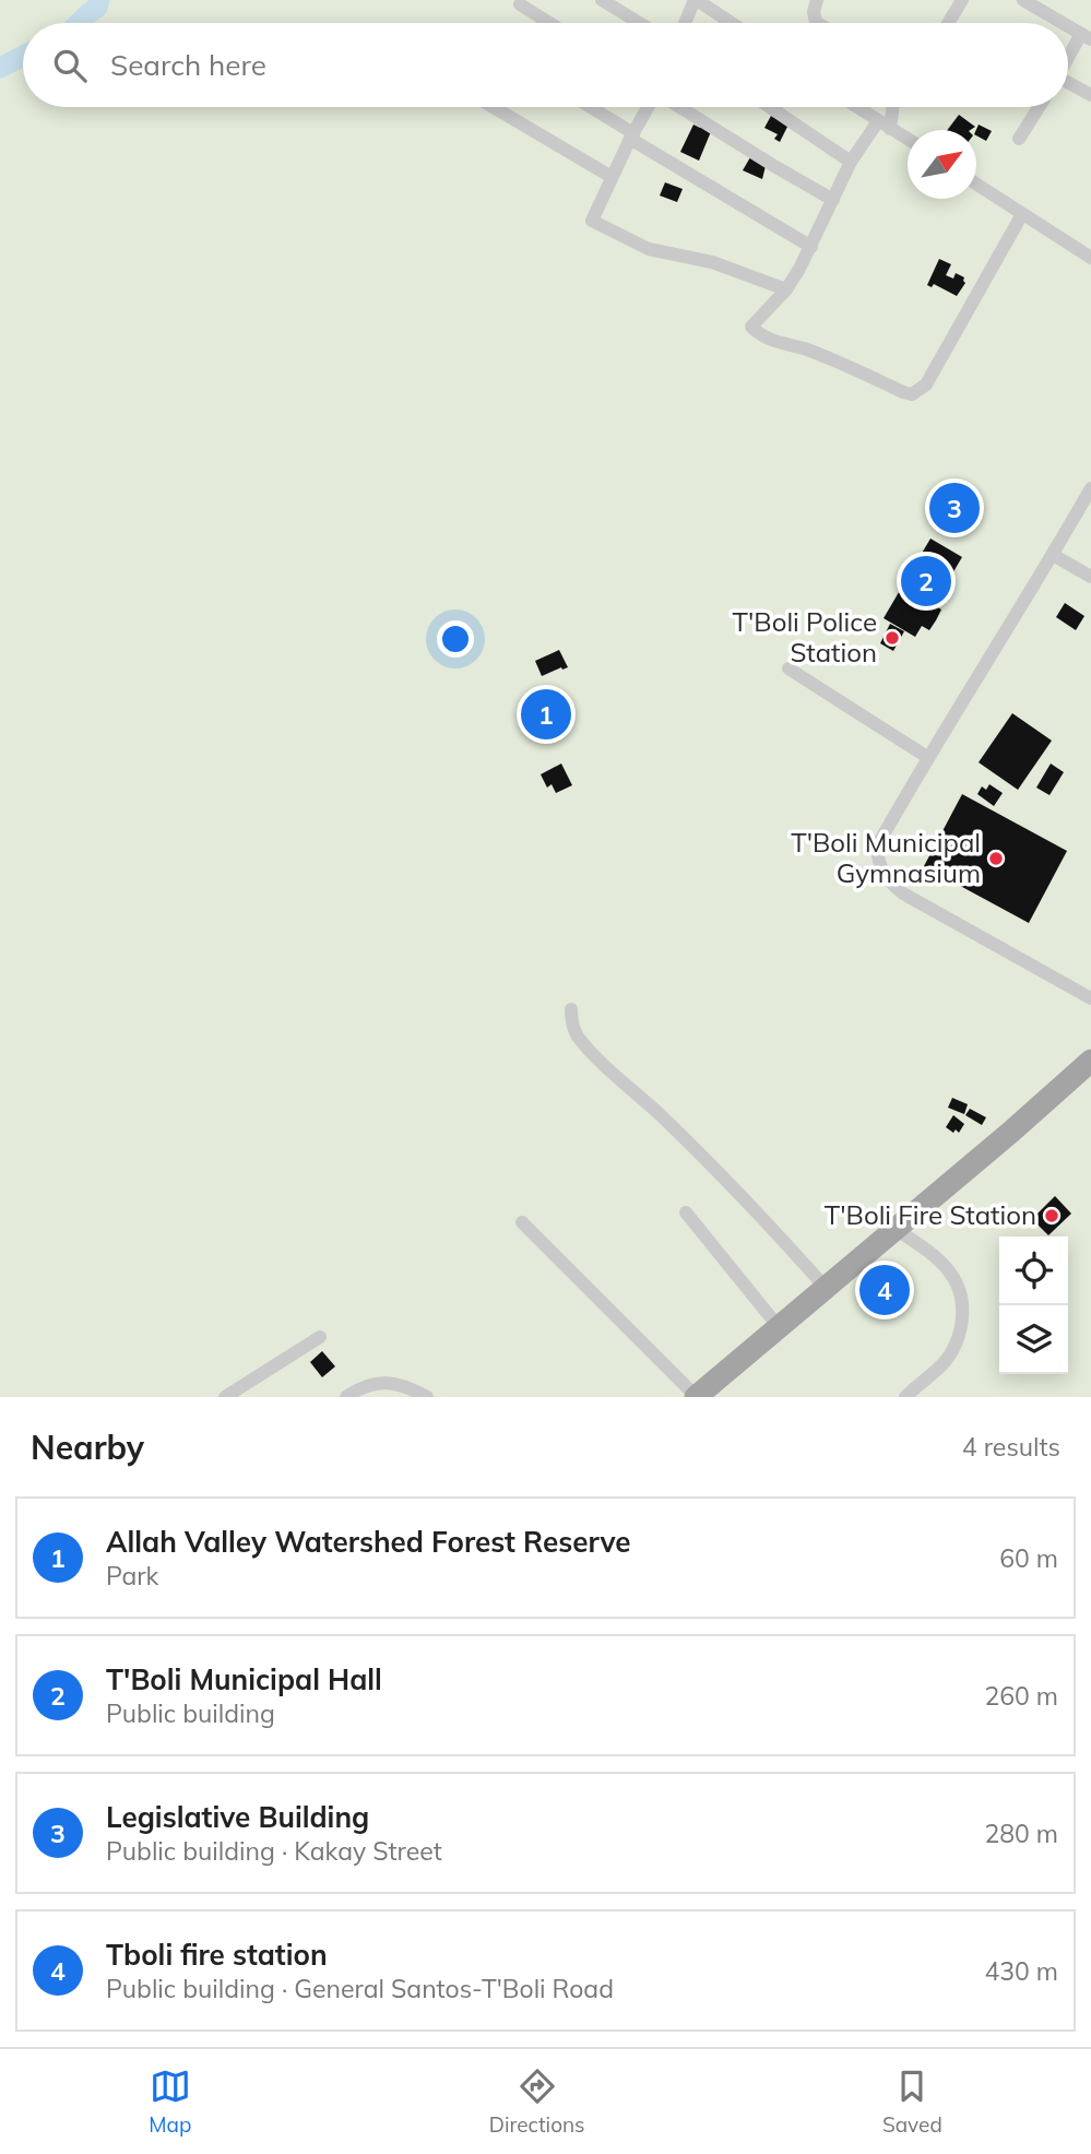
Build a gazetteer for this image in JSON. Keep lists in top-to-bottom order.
{
  "places": ["T'Boli Police Station", "T'Boli Municipal Gymnasium", "T'Boli Fire Station"],
  "north": "top right",
  "page": {
    "search": "Search here",
    "pins": [
      "3",
      "2",
      "1",
      "4"
    ],
    "heading": ["Nearby", "4 results"],
    "list": [
      {
        "mark": "1",
        "name": "Allah Valley Watershed Forest Reserve",
        "note": "Park",
        "value": "60 m"
      },
      {
        "mark": "2",
        "name": "T'Boli Municipal Hall",
        "note": "Public building",
        "value": "260 m"
      },
      {
        "mark": "3",
        "name": "Legislative Building",
        "note": "Public building · Kakay Street",
        "value": "280 m"
      },
      {
        "mark": "4",
        "name": "Tboli fire station",
        "note": "Public building · General Santos-T'Boli Road",
        "value": "430 m"
      }
    ],
    "nav": ["Map", "Directions", "Saved"]
  }
}
